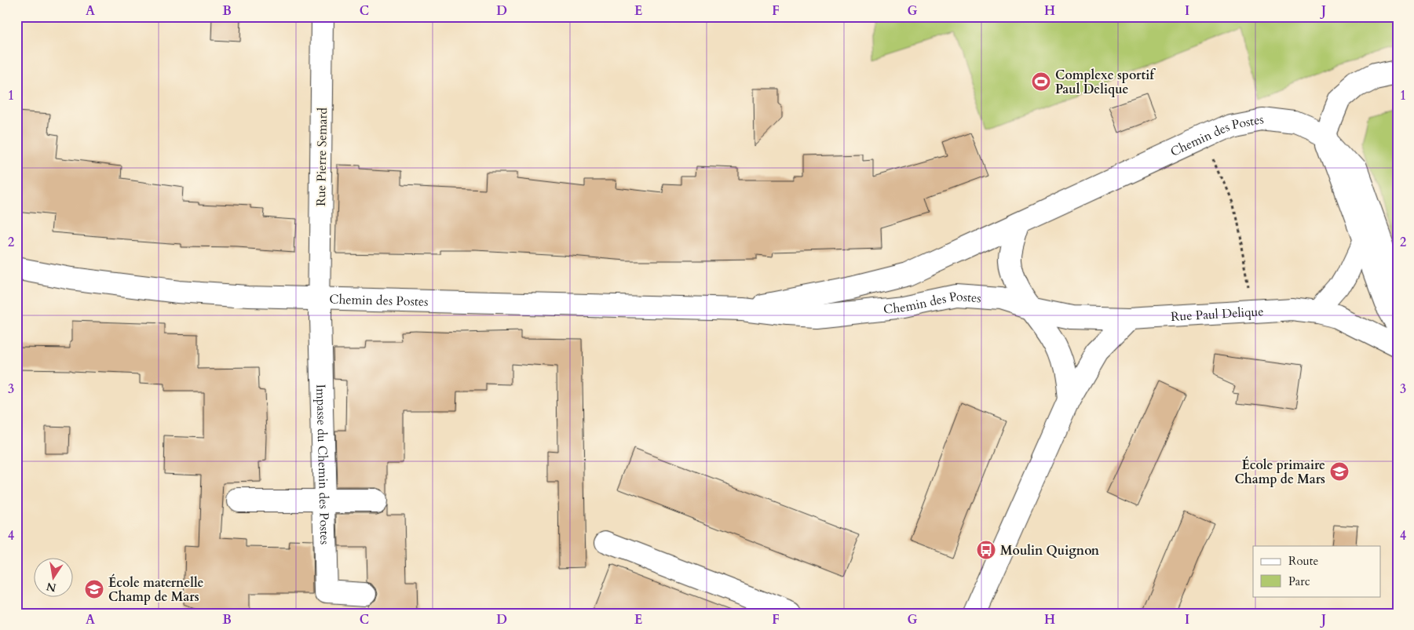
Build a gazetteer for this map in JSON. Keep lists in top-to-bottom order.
{
  "streets": {
    "street": [
      "Chemin des Postes",
      "Rue Pierre Semard",
      "Rue Paul Delique",
      "Impasse du Chemin des Postes"
    ]
  },
  "crossings": [
    ["Chemin des Postes", "Rue Pierre Semard"],
    ["Chemin des Postes", "Rue Paul Delique"],
    ["Chemin des Postes", "Impasse du Chemin des Postes"],
    ["Rue Pierre Semard", "Impasse du Chemin des Postes"]
  ],
  "places": {
    "sports": ["Complexe sportif Paul Delique"],
    "school or university": ["École primaire Champ de Mars", "École maternelle Champ de Mars"],
    "bus stop": ["Moulin Quignon"]
  },
  "legend": ["Route", "Parc"],
  "north": "bottom",
  "grid": {
    "columns": [
      "A",
      "B",
      "C",
      "D",
      "E",
      "F",
      "G",
      "H",
      "I",
      "J"
    ],
    "rows": [
      "1",
      "2",
      "3",
      "4"
    ]
  }
}
